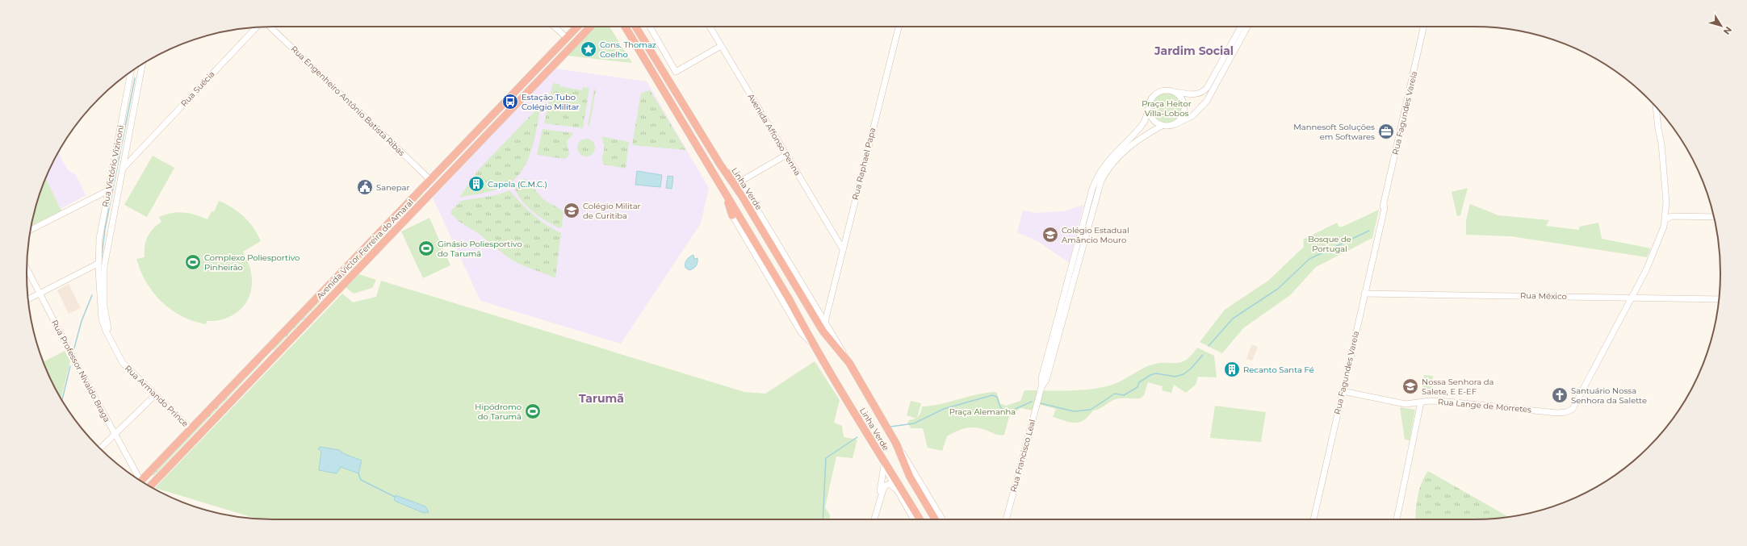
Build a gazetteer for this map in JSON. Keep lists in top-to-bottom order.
{
  "streets": {
    "highway": ["Linha Verde", "Avenida Victor Ferreira do Amaral"],
    "street": [
      "Rua Suécia",
      "Rua Engenheiro Antônio Batista Ribas",
      "Rua Fagundes Varela",
      "Avenida Affonso Penna",
      "Rua Raphael Papa",
      "Rua Victório Vizinoni",
      "Rua México",
      "Rua Professor Nivaldo Braga",
      "Rua Armando Prince",
      "Rua Lange de Morretes",
      "Rua Francisco Leal"
    ]
  },
  "crossings": [
    ["Rua Suécia", "Rua Victório Vizinoni"],
    ["Rua Engenheiro Antônio Batista Ribas", "Avenida Victor Ferreira do Amaral"],
    ["Rua Fagundes Varela", "Rua México"],
    ["Rua Fagundes Varela", "Rua Lange de Morretes"],
    ["Avenida Affonso Penna", "Rua Raphael Papa"],
    ["Rua Raphael Papa", "Linha Verde"],
    ["Rua Victório Vizinoni", "Rua Armando Prince"],
    ["Avenida Victor Ferreira do Amaral", "Rua Armando Prince"],
    ["Rua México", "Rua Lange de Morretes"]
  ],
  "districts": ["Jardim Social", "Tarumã"],
  "parks": ["Praça Heitor Villa-Lobos", "Bosque de Portugal", "Praça Alemanha"],
  "places": {
    "place": ["Cons. Thomaz Coelho"],
    "bus stop": ["Estação Tubo Colégio Militar"],
    "office": ["Mannesoft Soluções em Softwares"],
    "building": ["Capela (C.M.C.)", "Recanto Santa Fé"],
    "public building": ["Sanepar"],
    "school or university": ["Colégio Militar de Curitiba", "Colégio Estadual Amâncio Mouro", "Nossa Senhora da Salete, E E-EF"],
    "sports": ["Ginásio Poliesportivo do Tarumã", "Complexo Poliesportivo Pinheirão", "Hipódromo do Tarumã"],
    "church": ["Santuário Nossa Senhora da Salette"]
  },
  "north": "bottom right"
}
